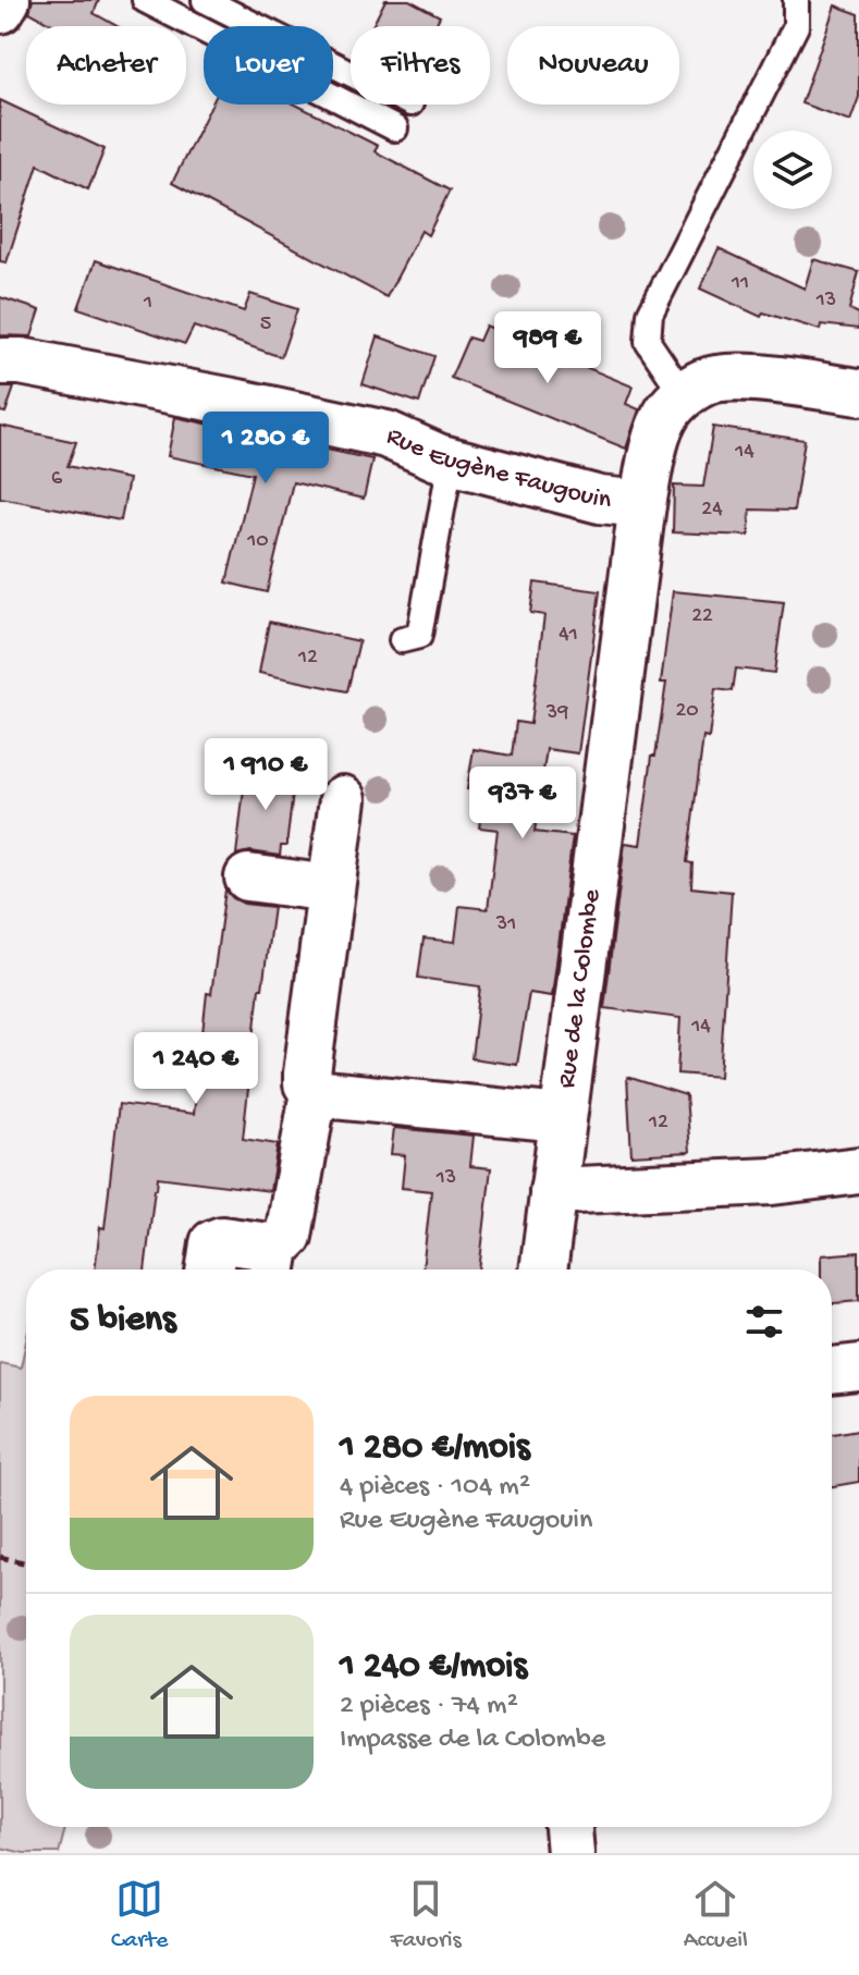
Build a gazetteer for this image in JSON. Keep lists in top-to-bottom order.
{
  "streets": {
    "street": ["Rue Eugène Faugouin", "Rue de la Colombe"]
  },
  "crossings": [
    ["Rue Eugène Faugouin", "Rue de la Colombe"]
  ],
  "house_numbers": [
    "11",
    "13",
    "1",
    "5",
    "14",
    "6",
    "24",
    "10",
    "22",
    "41",
    "12",
    "20",
    "39",
    "31",
    "14",
    "12",
    "13"
  ],
  "page": {
    "chip": [
      "Acheter",
      "Louer",
      "Filtres",
      "Nouveau"
    ],
    "price": [
      "989 €",
      "1 280 €",
      "1 910 €",
      "937 €",
      "1 240 €"
    ],
    "heading": "5 biens",
    "list": [
      {
        "name": "1 280 €/mois",
        "note": "4 pièces · 104 m² · Rue Eugène Faugouin"
      },
      {
        "name": "1 240 €/mois",
        "note": "2 pièces · 74 m² · Impasse de la Colombe"
      }
    ],
    "tabs": ["Carte", "Favoris", "Accueil"]
  }
}
